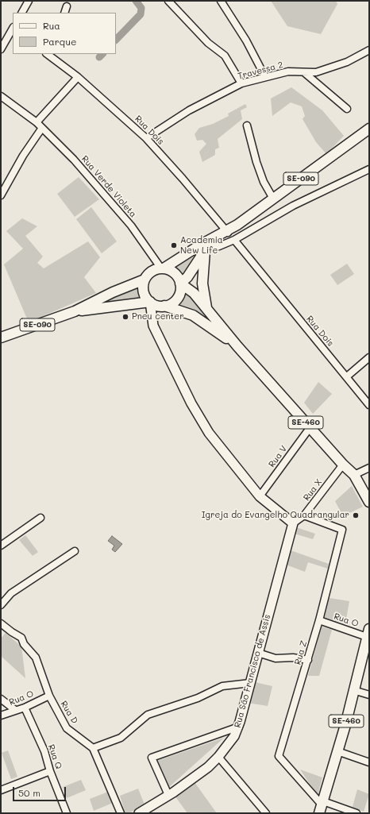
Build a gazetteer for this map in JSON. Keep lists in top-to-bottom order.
{
  "streets": {
    "main road": ["SE-090", "SE-460"],
    "street": [
      "Travessa 2",
      "Rua Dois",
      "Rua Verde Violeta",
      "Rua V",
      "Rua X",
      "Rua O",
      "Rua Z",
      "Rua São Francisco de Assis",
      "Rua D",
      "Rua Q"
    ]
  },
  "crossings": [
    ["Travessa 2", "Rua Dois"],
    ["Rua Dois", "SE-090"],
    ["SE-090", "Rua Verde Violeta"],
    ["SE-090", "SE-460"],
    ["Rua Verde Violeta", "SE-460"],
    ["SE-460", "Rua V"],
    ["SE-460", "Rua X"],
    ["SE-460", "Rua O"],
    ["SE-460", "Rua Z"],
    ["Rua X", "Rua Z"],
    ["Rua X", "Rua São Francisco de Assis"],
    ["Rua O", "Rua Z"],
    ["Rua O", "Rua D"],
    ["Rua O", "Rua Q"]
  ],
  "places": ["Academia New Life", "Pneu center", "Igreja do Evangelho Quadrangular"],
  "legend": ["Rua", "Parque"],
  "scale_bar": "50 m"
}
